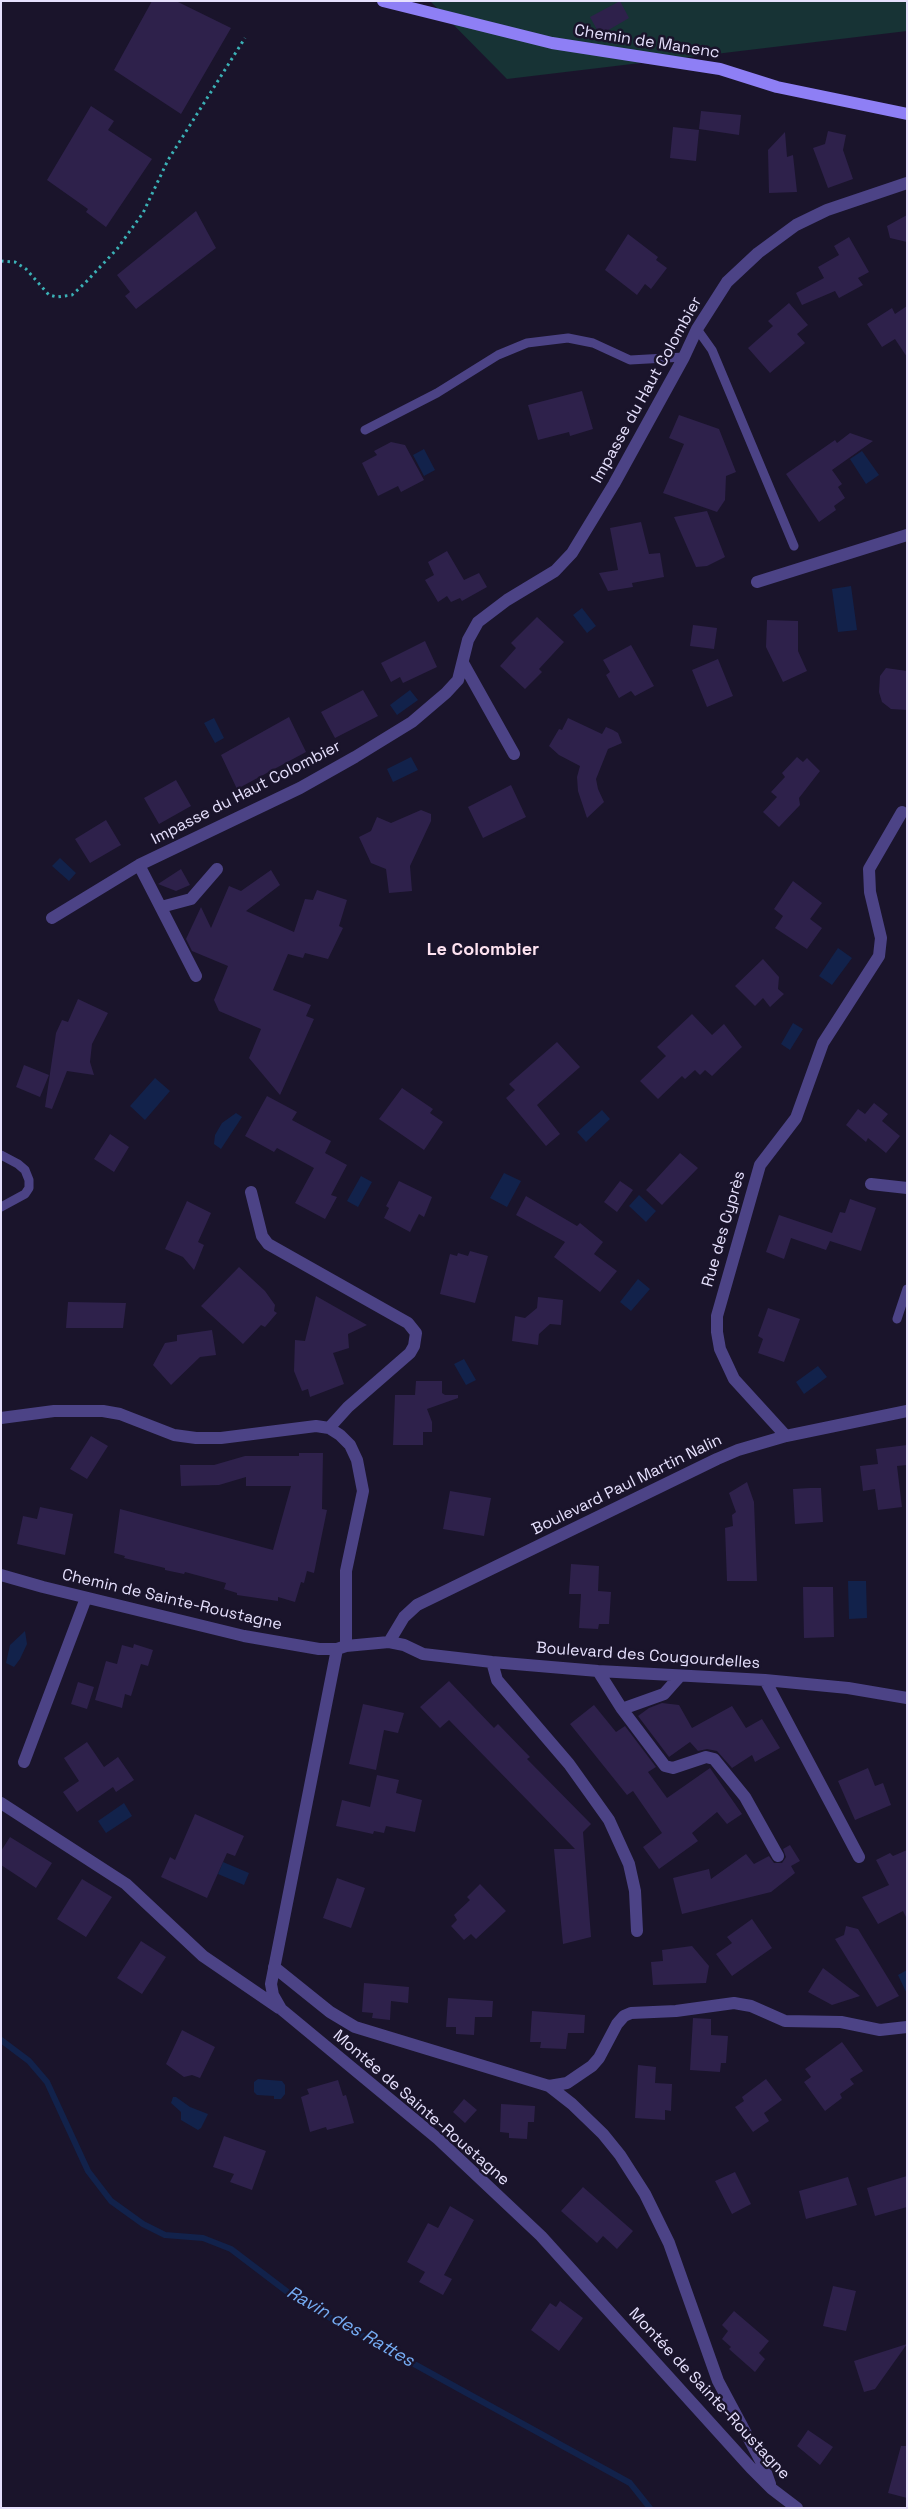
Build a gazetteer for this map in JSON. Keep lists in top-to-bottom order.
{
  "streets": {
    "street": [
      "Chemin de Manenc",
      "Impasse du Haut Colombier",
      "Rue des Cyprès",
      "Boulevard Paul Martin Nalin",
      "Chemin de Sainte-Roustagne",
      "Boulevard des Cougourdelles",
      "Montée de Sainte-Roustagne"
    ]
  },
  "crossings": [
    ["Rue des Cyprès", "Boulevard Paul Martin Nalin"],
    ["Boulevard Paul Martin Nalin", "Chemin de Sainte-Roustagne"],
    ["Boulevard Paul Martin Nalin", "Boulevard des Cougourdelles"],
    ["Chemin de Sainte-Roustagne", "Boulevard des Cougourdelles"],
    ["Chemin de Sainte-Roustagne", "Montée de Sainte-Roustagne"]
  ],
  "districts": ["Le Colombier"],
  "water": ["Ravin des Rattes"]
}
